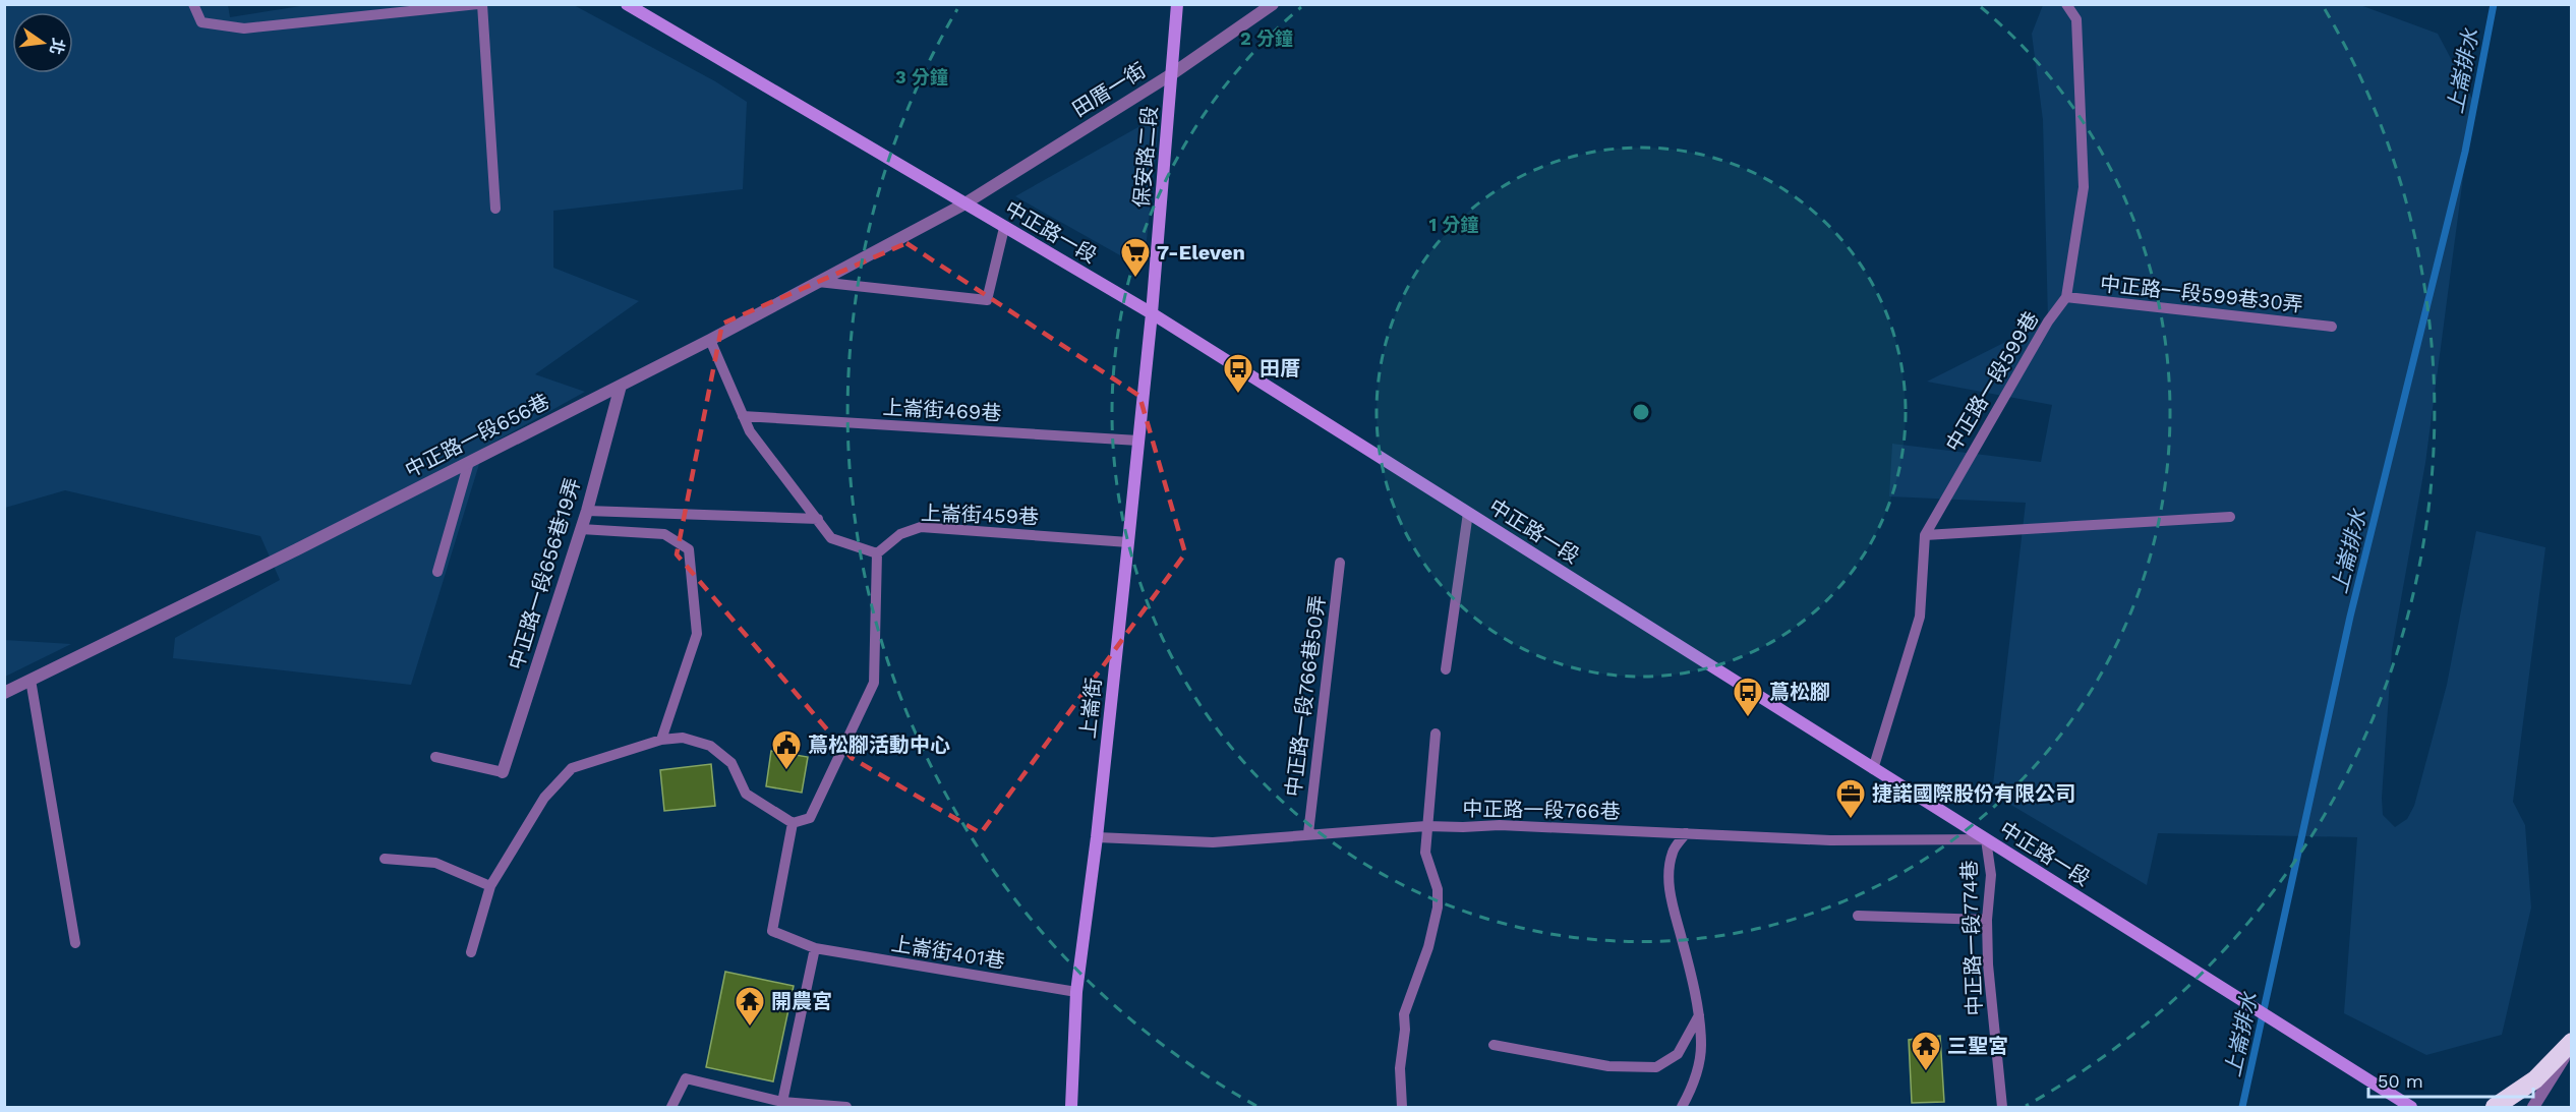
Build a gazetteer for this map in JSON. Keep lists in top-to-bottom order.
{
  "streets": {
    "main road": ["保安路二段", "中正路一段", "上崙街"],
    "street": ["田厝一街", "中正路一段656巷", "中正路一段656巷19弄"],
    "lane": [
      "中正路一段599巷30弄",
      "中正路一段599巷",
      "上崙街469巷",
      "上崙街459巷",
      "中正路一段766巷50弄",
      "中正路一段766巷",
      "中正路一段774巷",
      "上崙街401巷"
    ]
  },
  "crossings": [
    ["田厝一街", "保安路二段"],
    ["田厝一街", "中正路一段"],
    ["田厝一街", "中正路一段656巷"],
    ["保安路二段", "中正路一段"],
    ["保安路二段", "上崙街"],
    ["中正路一段", "中正路一段599巷"],
    ["中正路一段", "中正路一段656巷"],
    ["中正路一段", "上崙街"],
    ["中正路一段", "中正路一段766巷"],
    ["中正路一段", "中正路一段774巷"],
    ["中正路一段599巷30弄", "中正路一段599巷"],
    ["上崙街469巷", "上崙街"],
    ["中正路一段656巷", "中正路一段656巷19弄"],
    ["上崙街459巷", "上崙街"],
    ["中正路一段766巷50弄", "中正路一段766巷"],
    ["上崙街", "中正路一段766巷"],
    ["上崙街", "上崙街401巷"],
    ["中正路一段766巷", "中正路一段774巷"]
  ],
  "water": ["上崙排水"],
  "places": {
    "supermarket": ["7-Eleven"],
    "bus stop": ["田厝", "蔦松腳"],
    "public building": ["蔦松腳活動中心"],
    "office": ["捷諾國際股份有限公司"],
    "temple": ["開農宮", "三聖宮"]
  },
  "scale_bar": "50 m",
  "north": "right",
  "rings": ["2 分鐘", "3 分鐘", "1 分鐘"]
}
